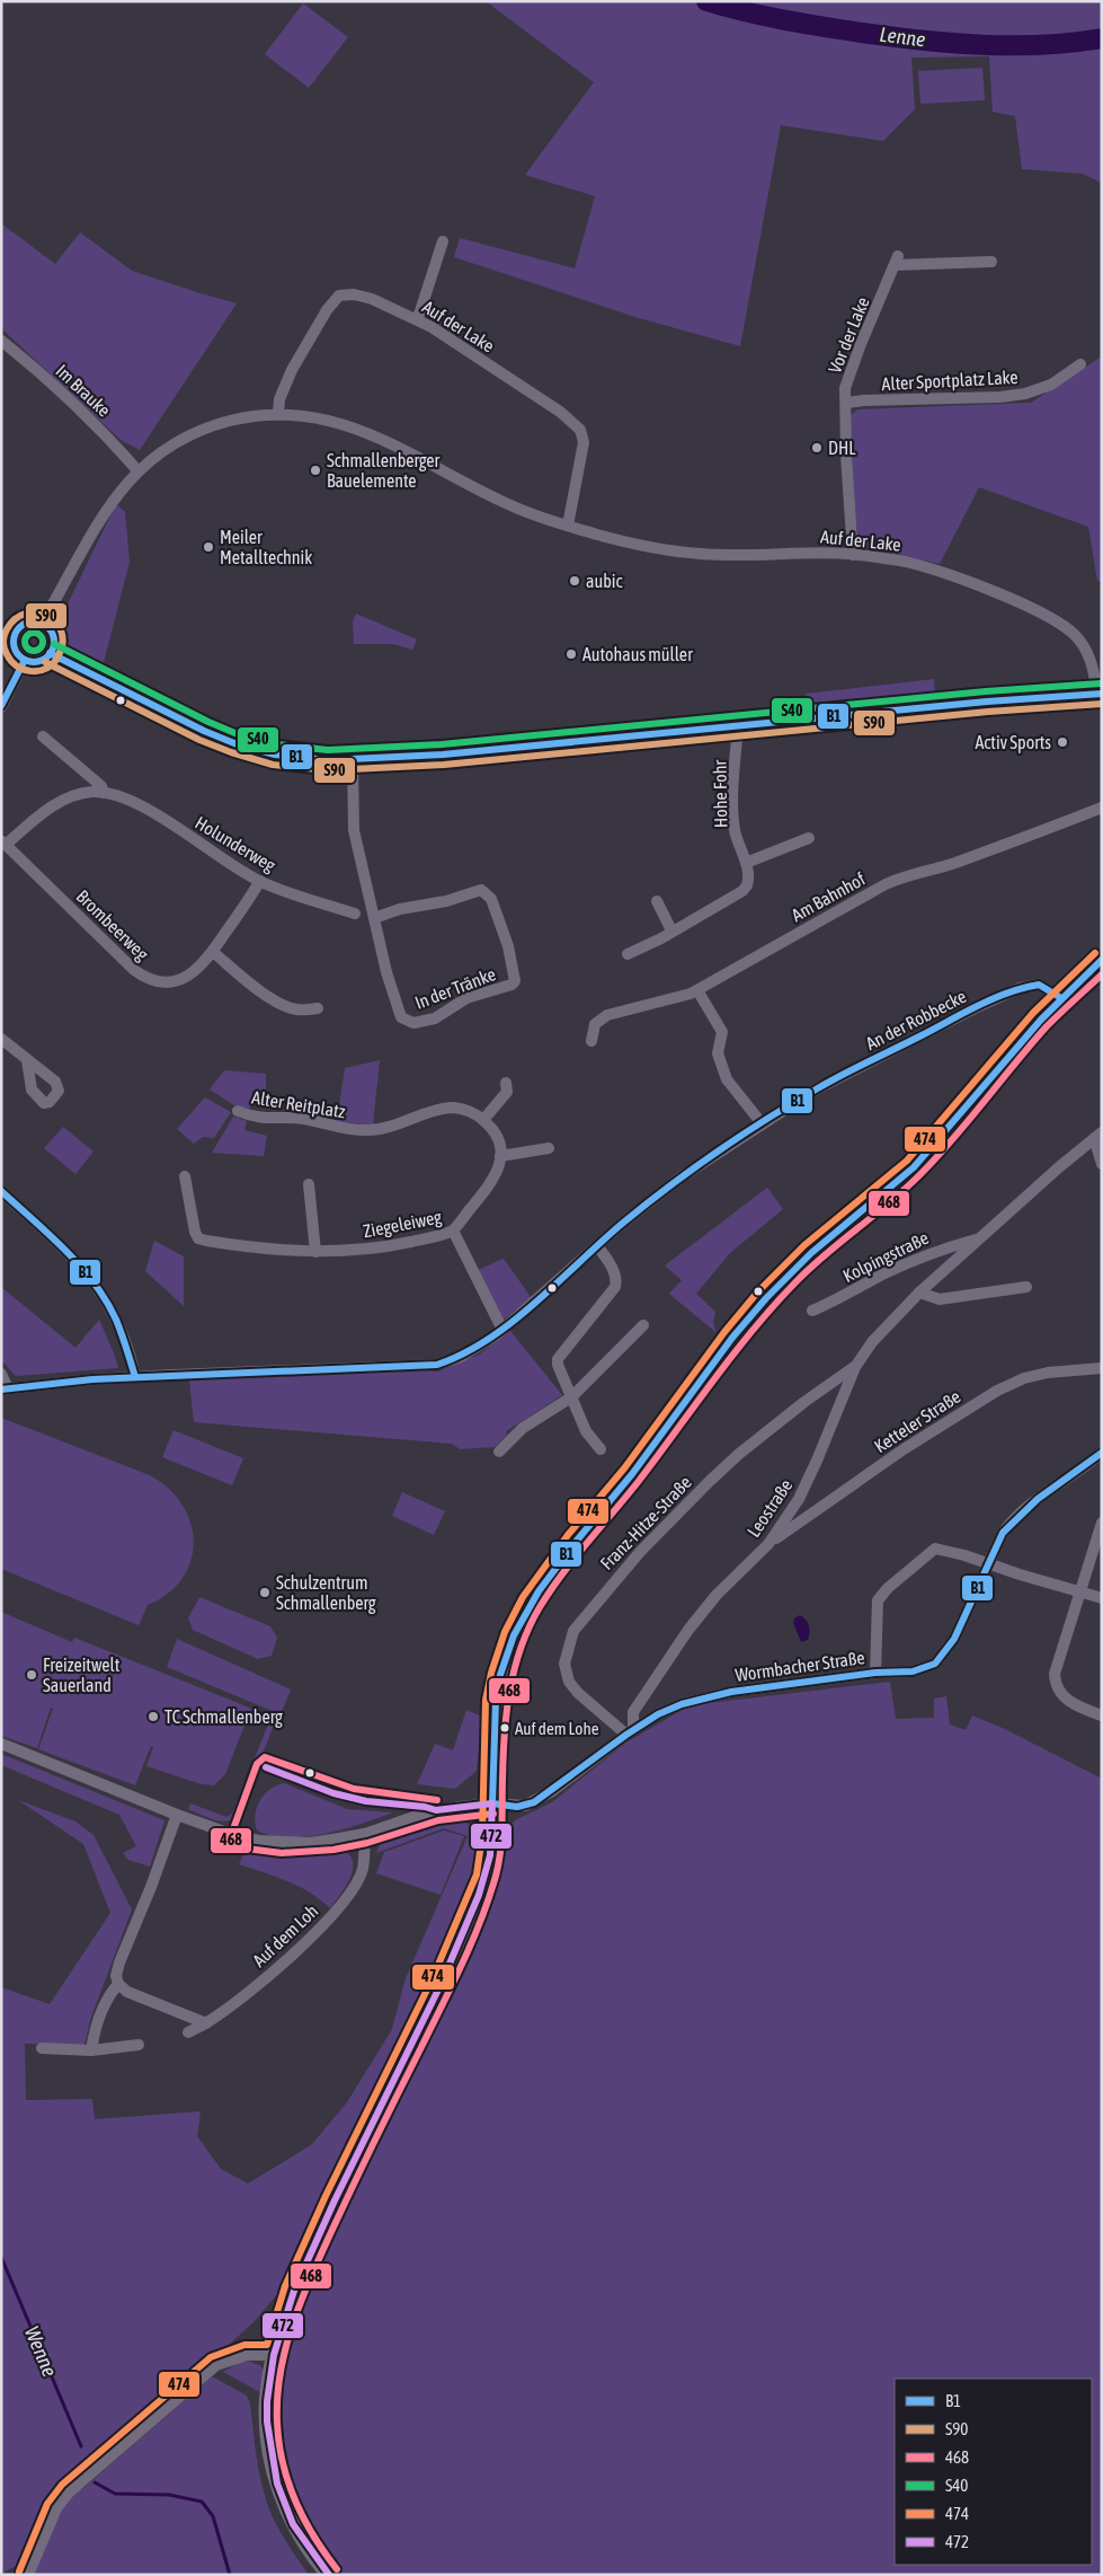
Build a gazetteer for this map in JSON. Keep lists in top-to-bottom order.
{
  "streets": {
    "street": [
      "Auf der Lake",
      "Vor der Lake",
      "Alter Sportplatz Lake",
      "Im Brauke",
      "Hohe Fohr",
      "Holunderweg",
      "Am Bahnhof",
      "Brombeerweg",
      "In der Tränke",
      "An der Robbecke",
      "Alter Reitplatz",
      "Ziegeleiweg",
      "Kolpingstraße",
      "Ketteler Straße",
      "Leostraße",
      "Franz-Hitze-Straße",
      "Wormbacher Straße",
      "Auf dem Loh"
    ]
  },
  "crossings": [
    ["Auf der Lake", "Vor der Lake"],
    ["Auf der Lake", "Im Brauke"],
    ["Vor der Lake", "Alter Sportplatz Lake"],
    ["Holunderweg", "Brombeerweg"],
    ["An der Robbecke", "Ziegeleiweg"],
    ["Kolpingstraße", "Leostraße"],
    ["Ketteler Straße", "Leostraße"],
    ["Leostraße", "Franz-Hitze-Straße"],
    ["Leostraße", "Wormbacher Straße"],
    ["Franz-Hitze-Straße", "Wormbacher Straße"]
  ],
  "water": ["Lenne", "Wenne"],
  "places": [
    "DHL",
    "Schmallenberger Bauelemente",
    "Meiler Metalltechnik",
    "aubic",
    "Autohaus müller",
    "Activ Sports",
    "Schulzentrum Schmallenberg",
    "Freizeitwelt Sauerland",
    "TC Schmallenberg",
    "Auf dem Lohe"
  ],
  "lines": [
    "transit line S90",
    "transit line B1",
    "transit line S40",
    "transit line 474",
    "transit line 468",
    "transit line 472"
  ],
  "legend": [
    "B1",
    "S90",
    "468",
    "S40",
    "474",
    "472"
  ]
}
